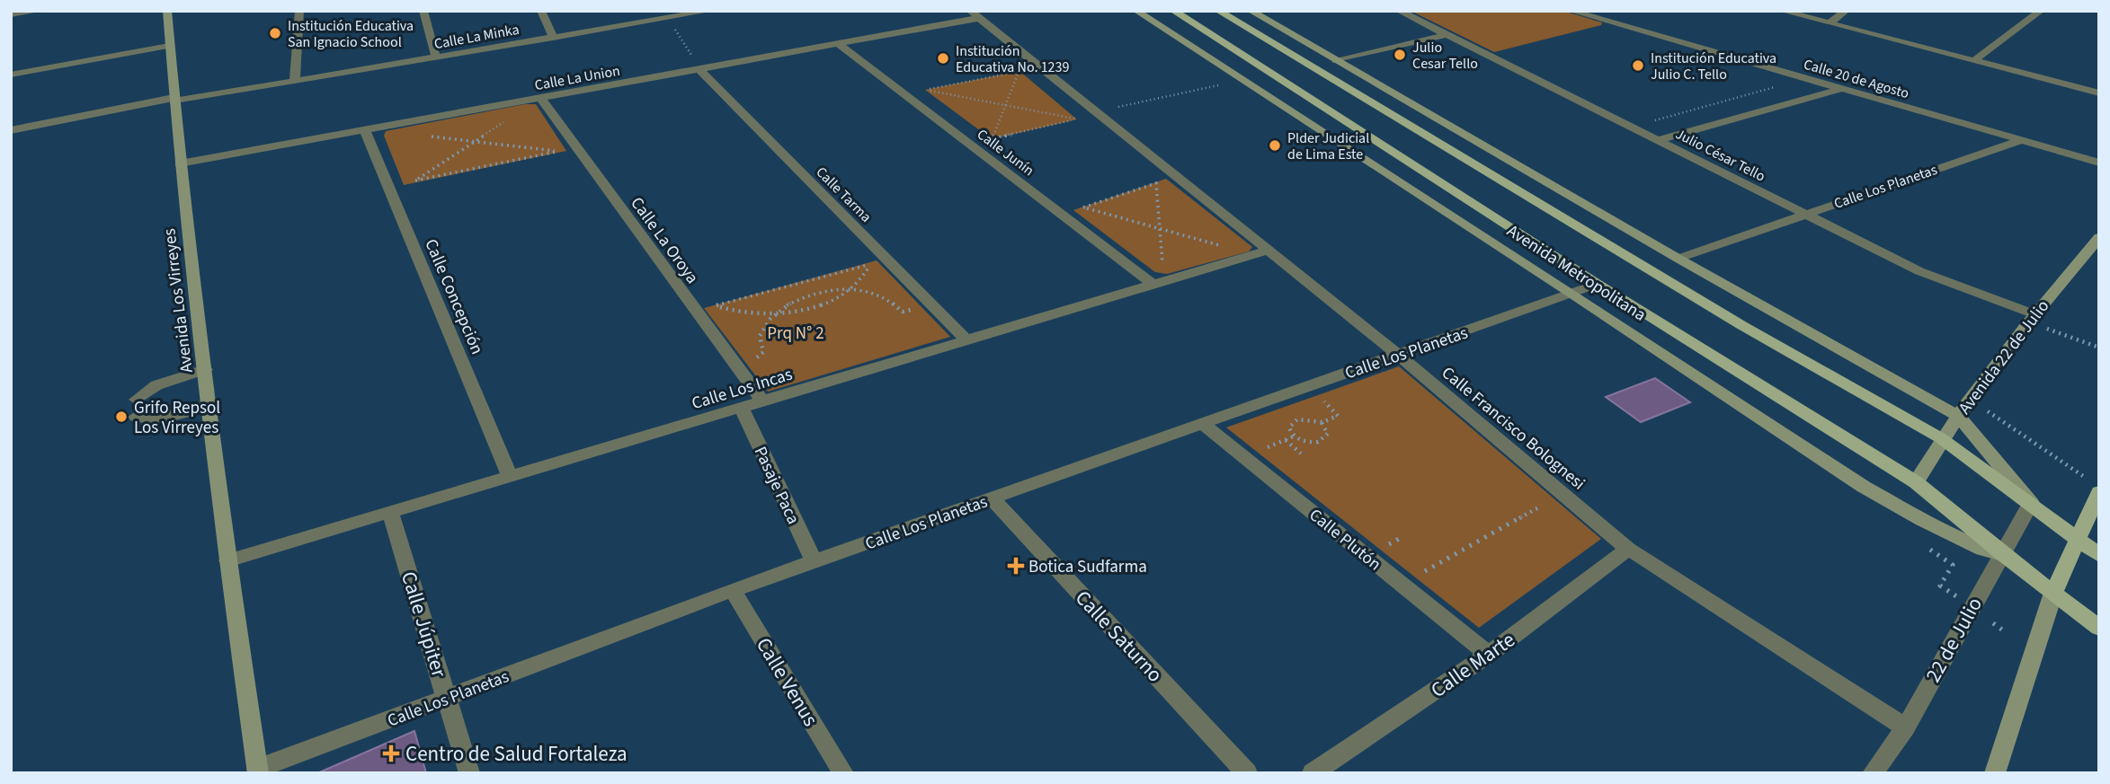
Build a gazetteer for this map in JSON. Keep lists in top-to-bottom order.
{
  "streets": {
    "main road": ["Avenida Metropolitana"],
    "street": [
      "Calle La Minka",
      "Calle La Union",
      "Calle 20 de Agosto",
      "Calle Junín",
      "Julio César Tello",
      "Calle Los Planetas",
      "Calle Tarma",
      "Calle La Oroya",
      "Calle Concepción",
      "Avenida Los Virreyes",
      "Avenida 22 de Julio",
      "Calle Los Incas",
      "Calle Francisco Bolognesi",
      "Pasaje Paca",
      "Calle Plutón",
      "Calle Júpiter",
      "Calle Saturno",
      "22 de Julio",
      "Calle Marte",
      "Calle Venus"
    ]
  },
  "crossings": [
    ["Calle La Minka", "Avenida Los Virreyes"],
    ["Calle La Union", "Calle Junín"],
    ["Calle La Union", "Calle Tarma"],
    ["Calle La Union", "Calle La Oroya"],
    ["Calle La Union", "Calle Concepción"],
    ["Calle La Union", "Avenida Los Virreyes"],
    ["Calle La Union", "Calle Francisco Bolognesi"],
    ["Calle 20 de Agosto", "Calle Los Planetas"],
    ["Calle Junín", "Calle Los Incas"],
    ["Julio César Tello", "Calle Los Planetas"],
    ["Julio César Tello", "Avenida 22 de Julio"],
    ["Calle Los Planetas", "Avenida Metropolitana"],
    ["Calle Los Planetas", "Avenida Los Virreyes"],
    ["Calle Los Planetas", "Calle Francisco Bolognesi"],
    ["Calle Los Planetas", "Pasaje Paca"],
    ["Calle Los Planetas", "Calle Plutón"],
    ["Calle Los Planetas", "Calle Júpiter"],
    ["Calle Los Planetas", "Calle Saturno"],
    ["Calle Los Planetas", "Calle Venus"],
    ["Calle Tarma", "Calle Los Incas"],
    ["Calle La Oroya", "Calle Los Incas"],
    ["Avenida Metropolitana", "Avenida 22 de Julio"],
    ["Avenida Metropolitana", "22 de Julio"],
    ["Calle Concepción", "Calle Los Incas"],
    ["Avenida Los Virreyes", "Calle Los Incas"],
    ["Calle Los Incas", "Calle Francisco Bolognesi"],
    ["Calle Los Incas", "Pasaje Paca"],
    ["Calle Los Incas", "Calle Júpiter"],
    ["Calle Francisco Bolognesi", "22 de Julio"],
    ["Calle Francisco Bolognesi", "Calle Marte"],
    ["Calle Plutón", "Calle Marte"]
  ],
  "parks": ["Prq N° 2"],
  "places": {
    "other": [
      "Institución Educativa San Ignacio School",
      "Julio Cesar Tello",
      "Institución Educativa No. 1239",
      "Institución Educativa Julio C. Tello",
      "Plder Judicial de Lima Este",
      "Grifo Repsol Los Virreyes"
    ],
    "health": ["Botica Sudfarma", "Centro de Salud Fortaleza"]
  }
}
